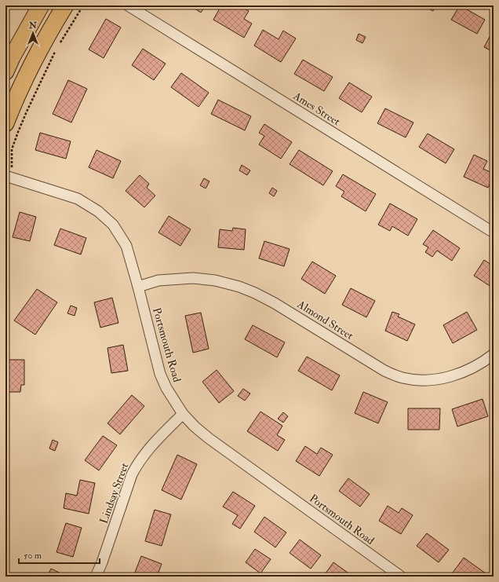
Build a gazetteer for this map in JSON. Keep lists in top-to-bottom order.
{
  "streets": {
    "street": [
      "Ames Street",
      "Almond Street",
      "Portsmouth Road",
      "Lindsay Street"
    ]
  },
  "crossings": [
    ["Almond Street", "Portsmouth Road"],
    ["Portsmouth Road", "Lindsay Street"]
  ],
  "scale_bar": "50 m",
  "north": "top"
}
